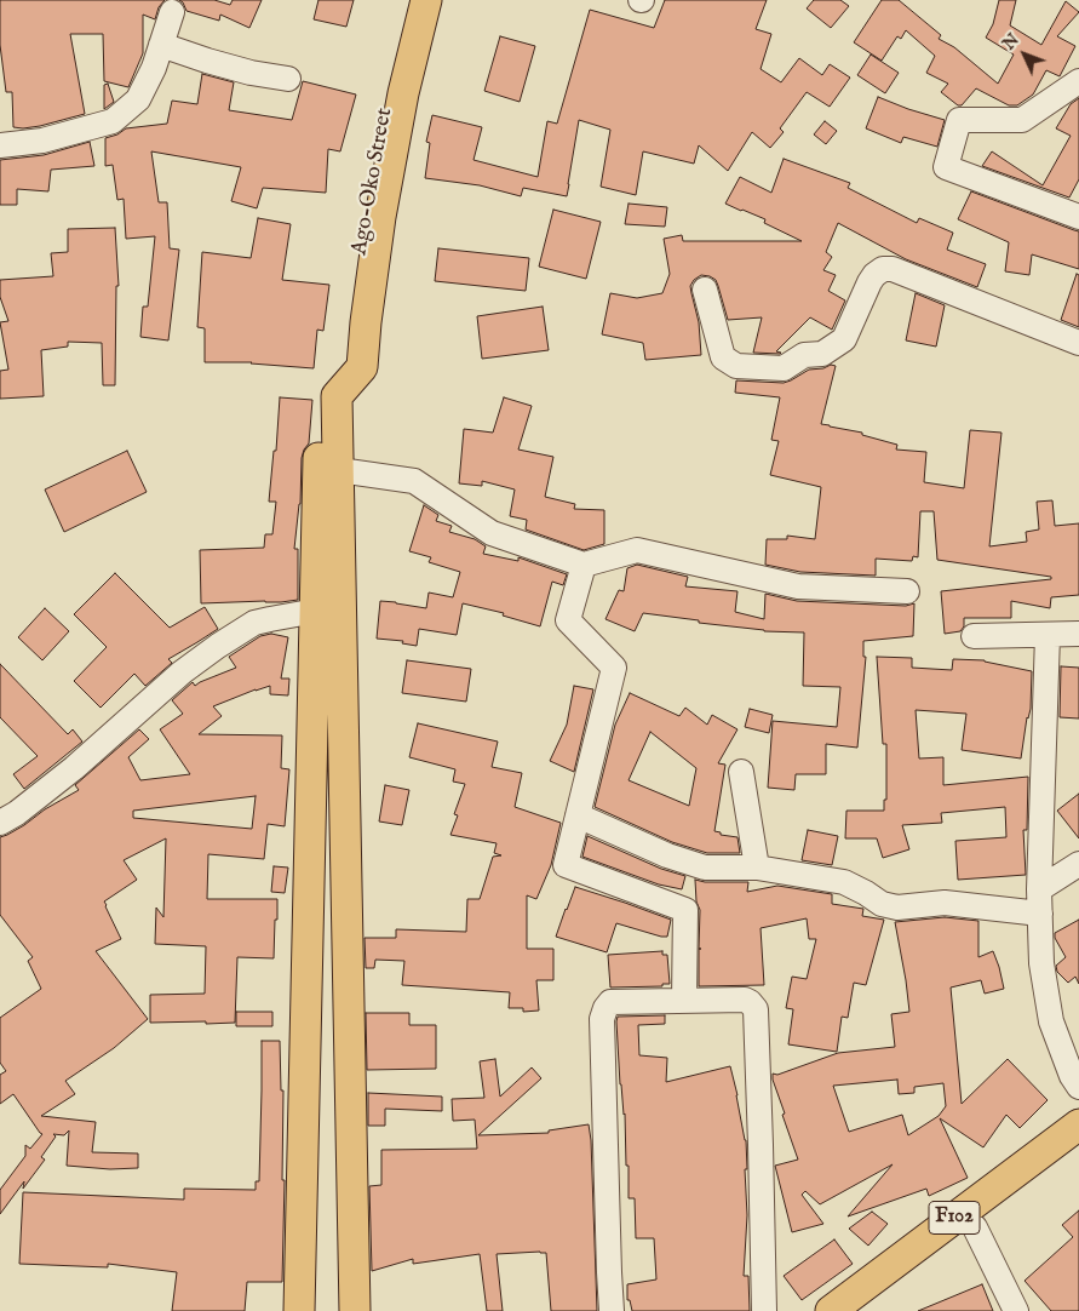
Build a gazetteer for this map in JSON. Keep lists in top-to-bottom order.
{
  "streets": {
    "main road": ["Ago-Oko Street", "F102"]
  },
  "north": "top left"
}
